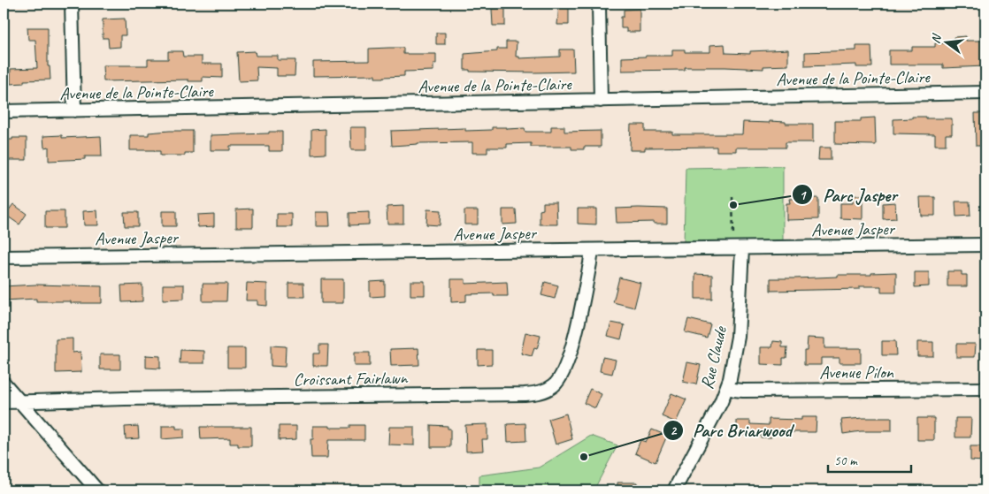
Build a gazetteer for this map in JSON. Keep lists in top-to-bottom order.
{
  "streets": {
    "street": [
      "Avenue de la Pointe-Claire",
      "Avenue Jasper",
      "Rue Claude",
      "Avenue Pilon",
      "Croissant Fairlawn"
    ]
  },
  "crossings": [
    ["Avenue Jasper", "Rue Claude"],
    ["Avenue Jasper", "Croissant Fairlawn"],
    ["Rue Claude", "Avenue Pilon"]
  ],
  "places": ["Parc Jasper", "Parc Briarwood"],
  "scale_bar": "50 m",
  "north": "left"
}
